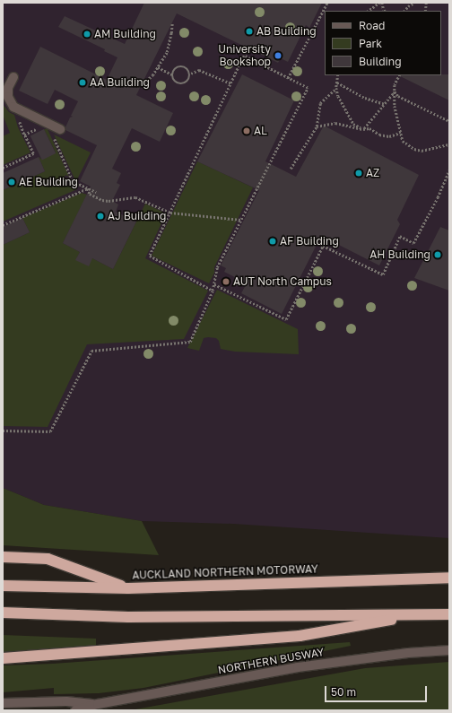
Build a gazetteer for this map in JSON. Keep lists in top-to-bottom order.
{
  "streets": {
    "highway": ["AUCKLAND NORTHERN MOTORWAY"],
    "lane": ["NORTHERN BUSWAY"]
  },
  "places": [
    "AB Building",
    "AM Building",
    "University Bookshop",
    "AA Building",
    "AL",
    "AZ",
    "AE Building",
    "AJ Building",
    "AF Building",
    "AH Building",
    "AUT North Campus"
  ],
  "legend": ["Road", "Park", "Building"],
  "scale_bar": "50 m"
}
